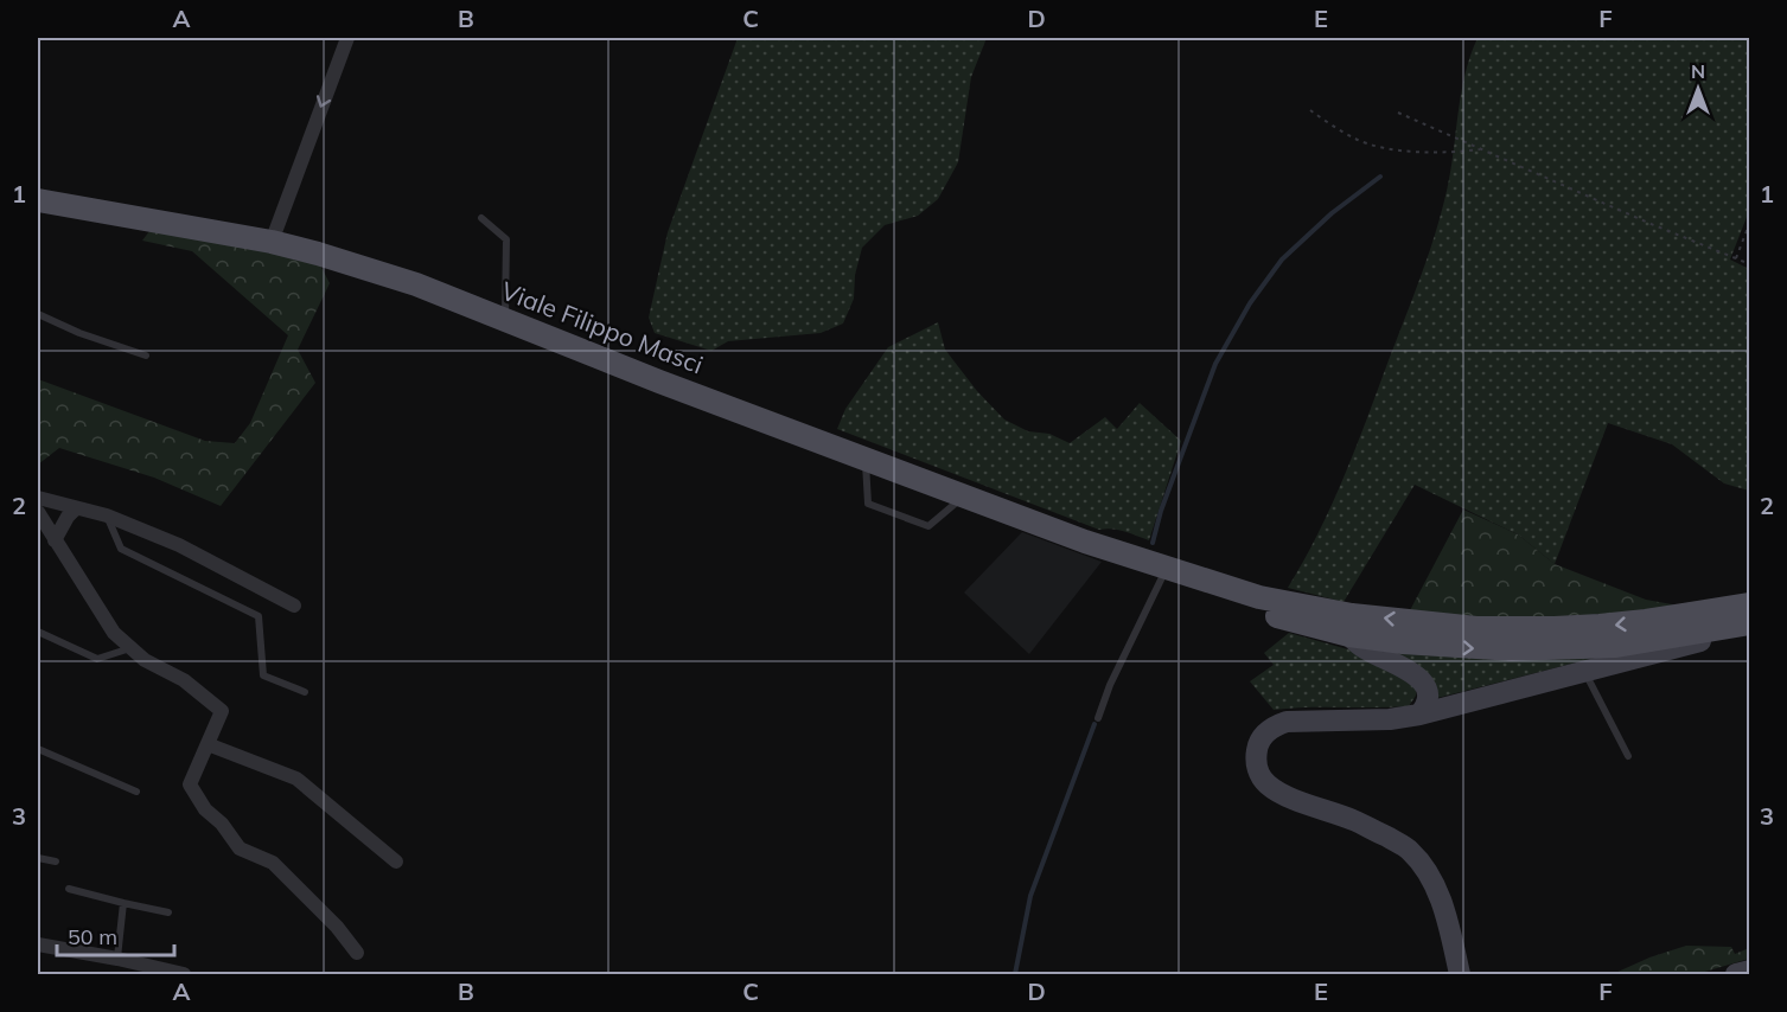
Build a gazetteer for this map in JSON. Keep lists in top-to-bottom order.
{
  "streets": {
    "main road": ["Viale Filippo Masci"]
  },
  "scale_bar": "50 m",
  "north": "top",
  "grid": {
    "columns": [
      "A",
      "B",
      "C",
      "D",
      "E",
      "F"
    ],
    "rows": ["1", "2", "3"]
  }
}
